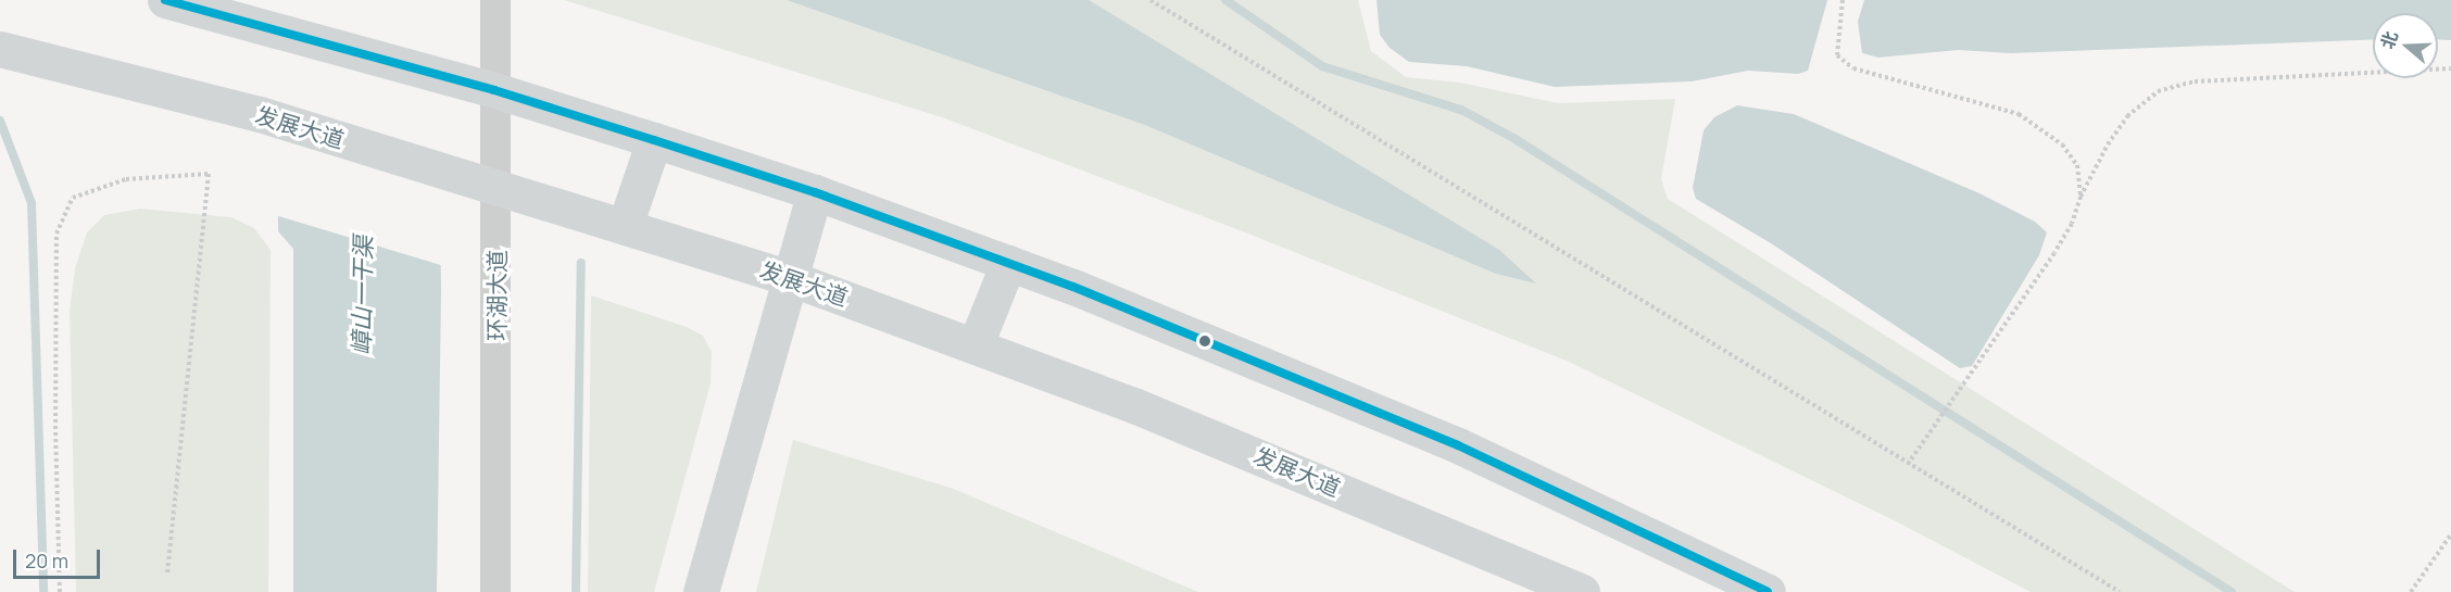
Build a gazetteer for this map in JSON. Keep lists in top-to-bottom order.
{
  "streets": {
    "main road": ["发展大道"],
    "street": ["环湖大道"]
  },
  "crossings": [
    ["发展大道", "环湖大道"]
  ],
  "water": ["嶂山一干渠"],
  "scale_bar": "20 m",
  "north": "left"
}
